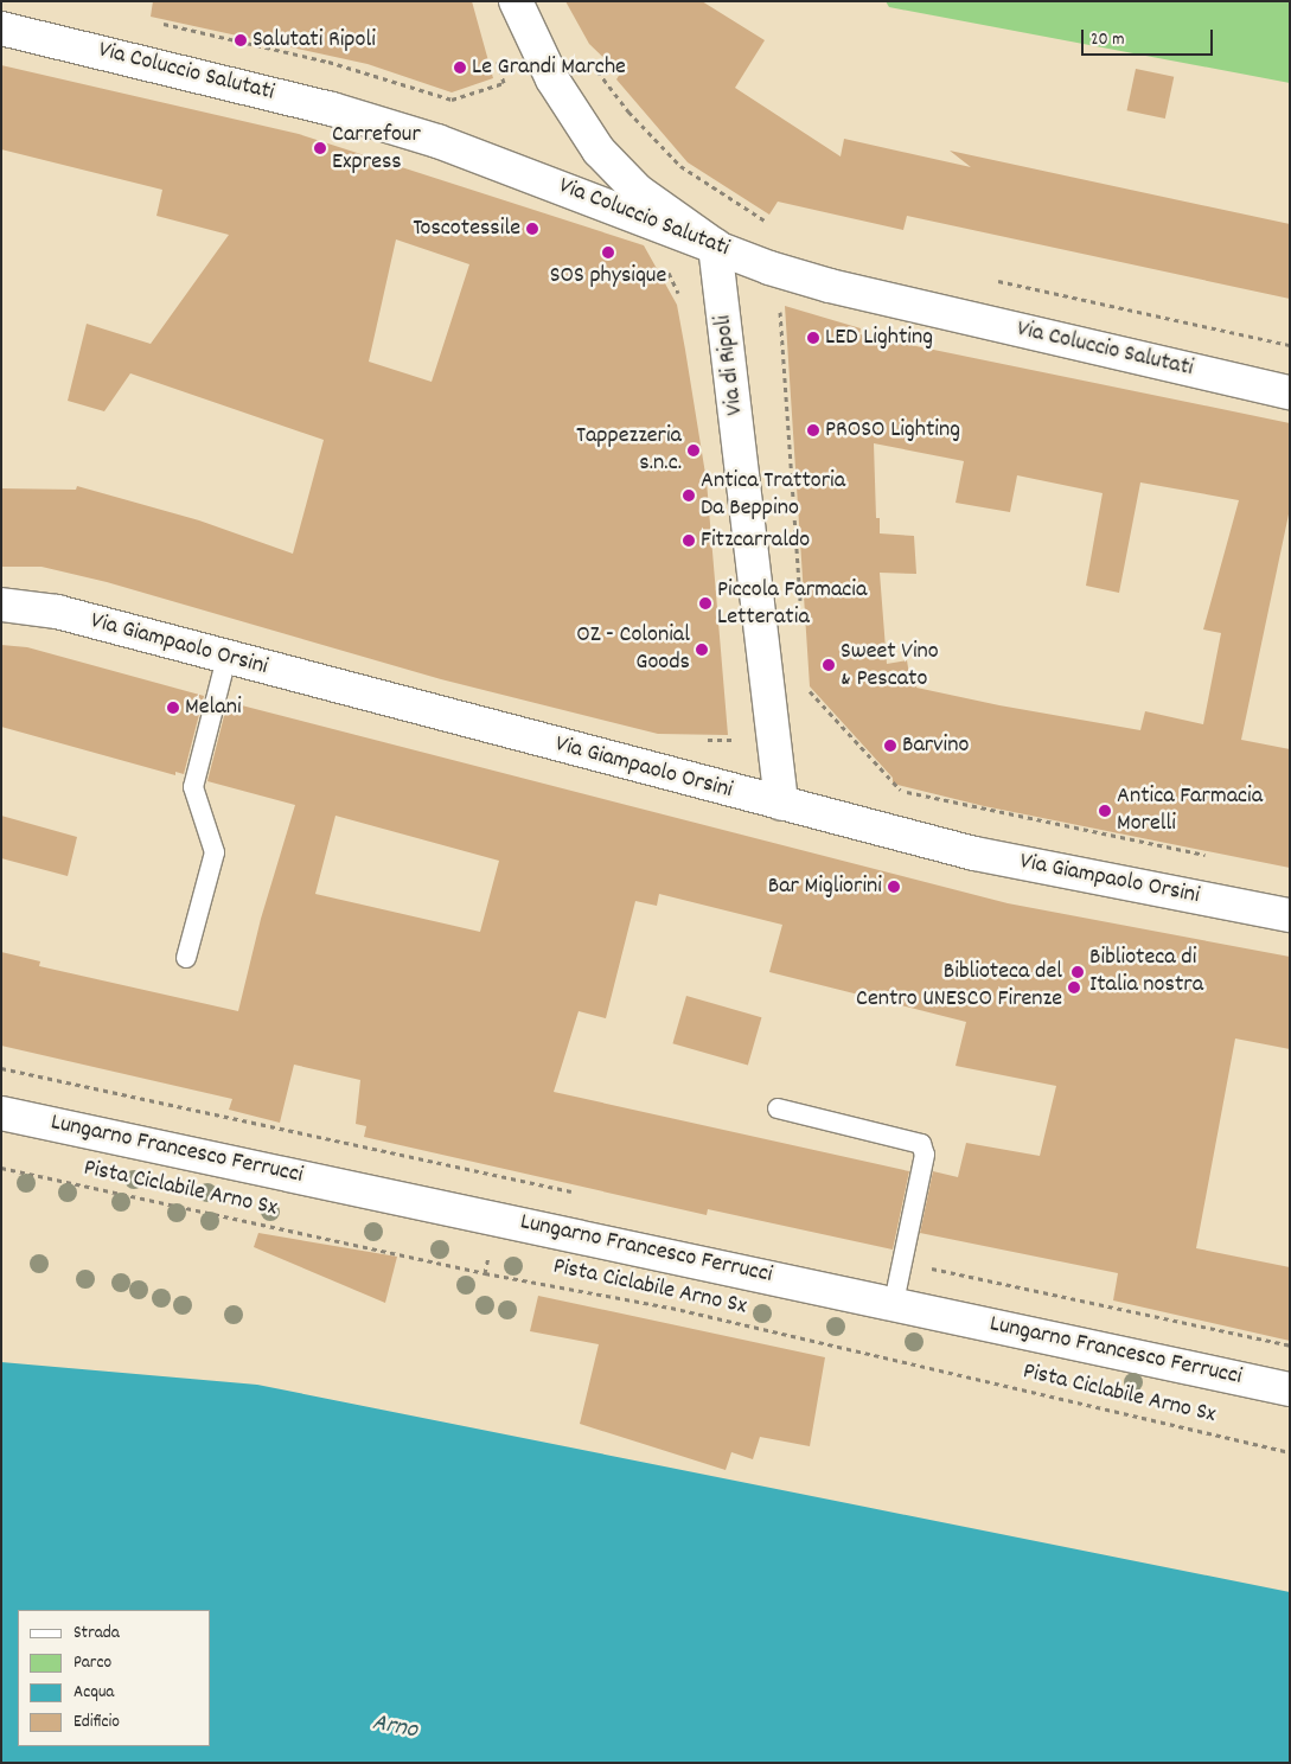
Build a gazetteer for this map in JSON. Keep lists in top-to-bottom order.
{
  "streets": {
    "street": [
      "Via Coluccio Salutati",
      "Via di Ripoli",
      "Via Giampaolo Orsini",
      "Lungarno Francesco Ferrucci"
    ],
    "path": ["Pista Ciclabile Arno Sx"]
  },
  "crossings": [
    ["Via Coluccio Salutati", "Via di Ripoli"],
    ["Via di Ripoli", "Via Giampaolo Orsini"]
  ],
  "water": ["Arno"],
  "places": [
    "Salutati Ripoli",
    "Le Grandi Marche",
    "Carrefour Express",
    "Toscotessile",
    "SOS physique",
    "LED Lighting",
    "PROSO Lighting",
    "Tappezzeria s.n.c.",
    "Antica Trattoria Da Beppino",
    "Fitzcarraldo",
    "Piccola Farmacia Letteratia",
    "OZ - Colonial Goods",
    "Sweet Vino & Pescato",
    "Melani",
    "Barvino",
    "Antica Farmacia Morelli",
    "Bar Migliorini",
    "Biblioteca di Italia nostra",
    "Biblioteca del Centro UNESCO Firenze"
  ],
  "legend": [
    "Strada",
    "Parco",
    "Acqua",
    "Edificio"
  ],
  "scale_bar": "20 m"
}
